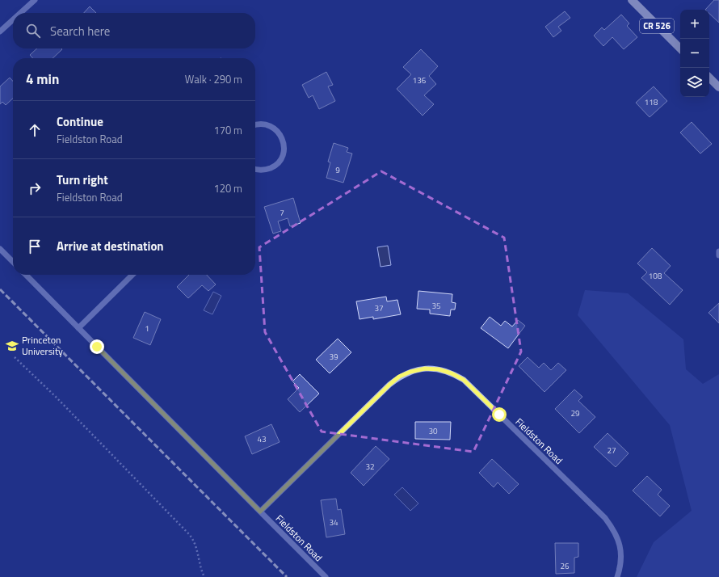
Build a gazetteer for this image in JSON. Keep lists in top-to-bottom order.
{
  "streets": {
    "main road": ["CR 526"],
    "street": ["Fieldston Road"]
  },
  "places": {
    "school or university": ["Princeton University"]
  },
  "house_numbers": [
    "136",
    "118",
    "9",
    "7",
    "108",
    "35",
    "37",
    "1",
    "39",
    "29",
    "30",
    "43",
    "27",
    "32",
    "34",
    "26"
  ],
  "page": {
    "map_buttons": ["+", "−"],
    "search": "Search here",
    "heading": ["4 min", "Walk · 290 m"],
    "list": [
      ["Continue", "Fieldston Road", "170 m"],
      ["Turn right", "Fieldston Road", "120 m"],
      "Arrive at destination"
    ]
  }
}
